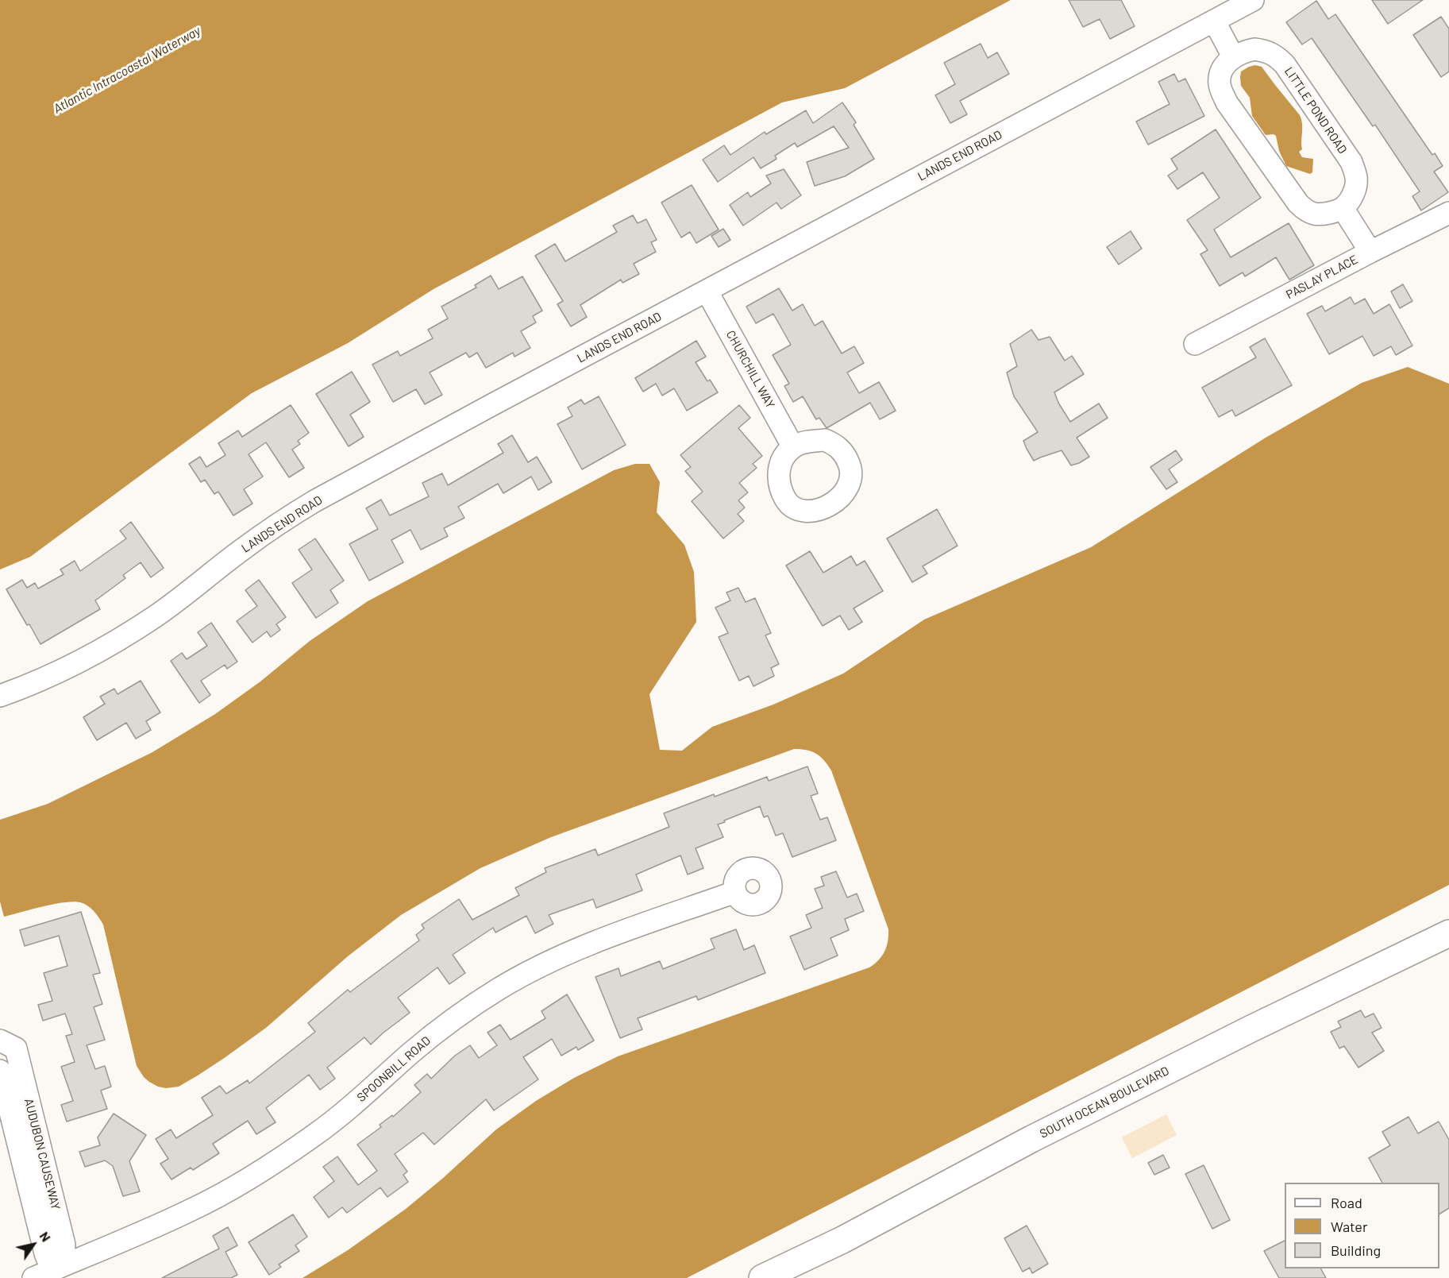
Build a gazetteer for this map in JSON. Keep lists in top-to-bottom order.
{
  "streets": {
    "main road": ["SOUTH OCEAN BOULEVARD"],
    "street": [
      "LITTLE POND ROAD",
      "LANDS END ROAD",
      "PASLAY PLACE",
      "CHURCHILL WAY",
      "SPOONBILL ROAD",
      "AUDUBON CAUSEWAY"
    ]
  },
  "crossings": [
    ["LANDS END ROAD", "CHURCHILL WAY"],
    ["SPOONBILL ROAD", "AUDUBON CAUSEWAY"]
  ],
  "water": ["Atlantic Intracoastal Waterway"],
  "legend": ["Road", "Water", "Building"],
  "north": "top right"
}
